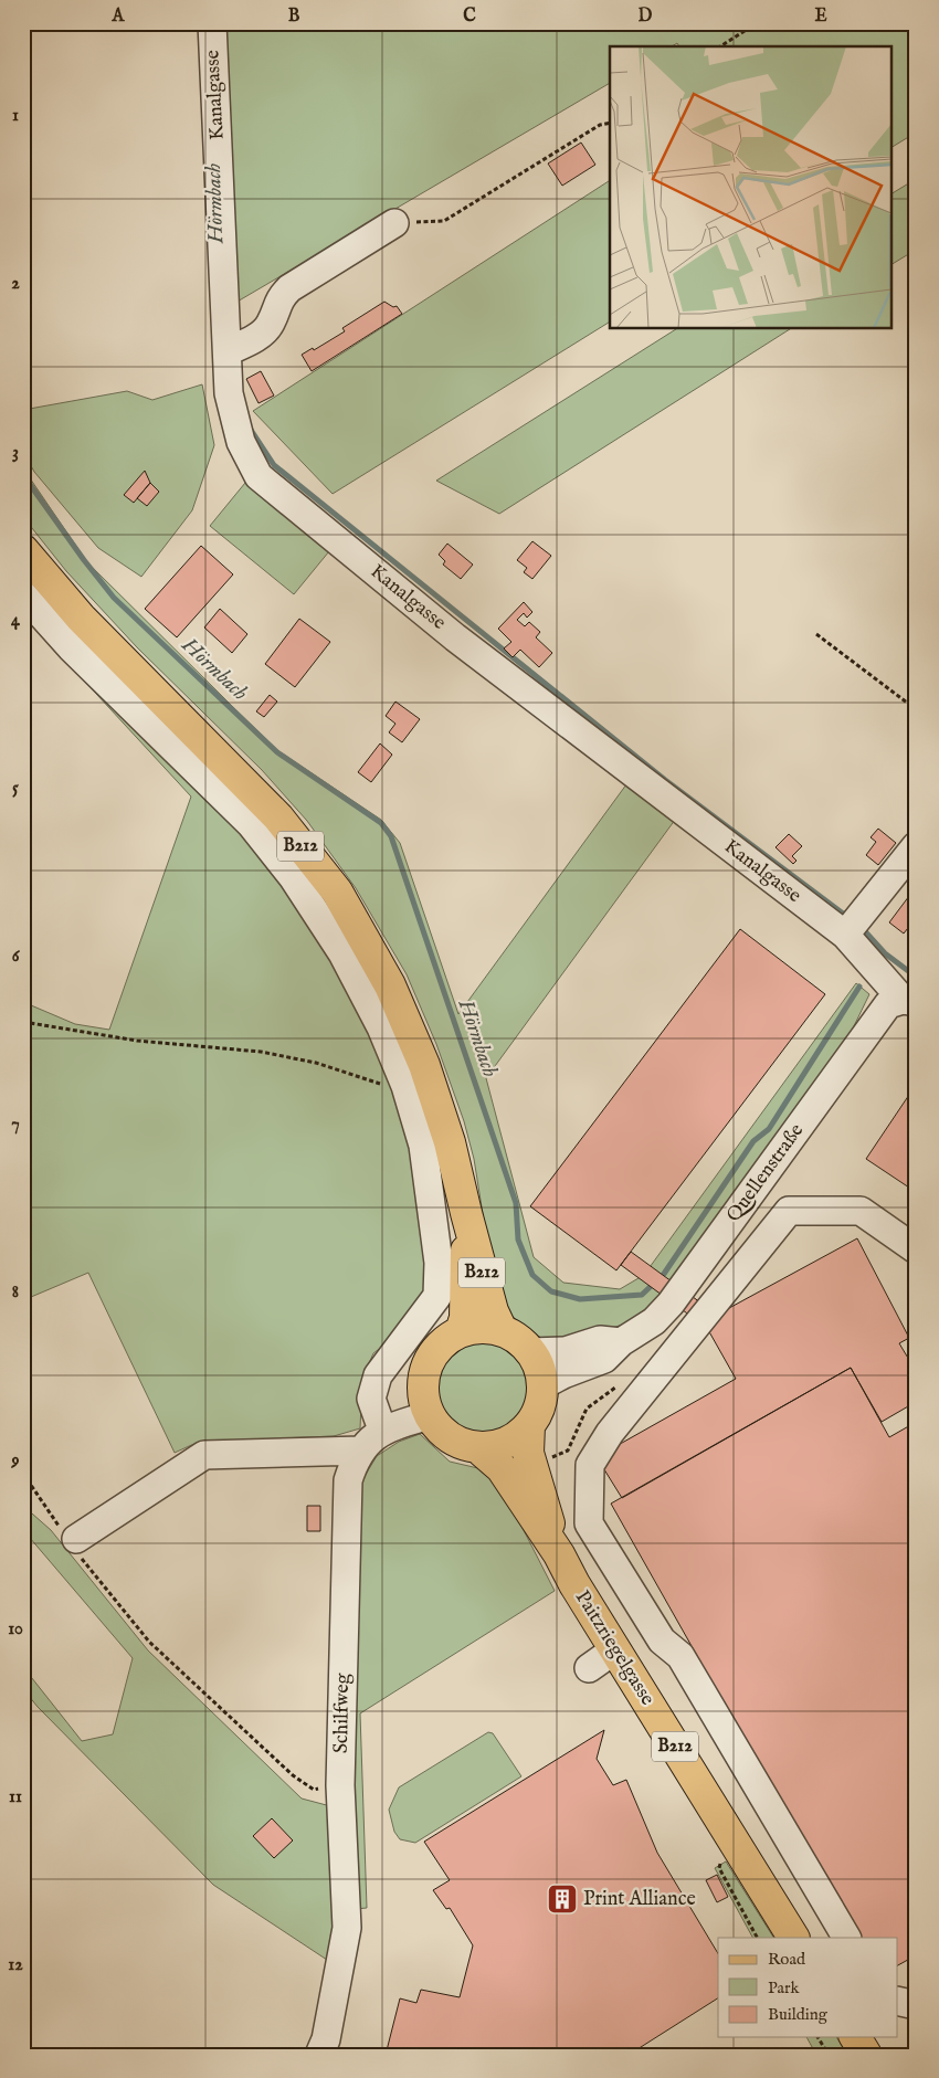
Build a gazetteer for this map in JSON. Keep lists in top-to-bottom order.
{
  "streets": {
    "main road": ["B212", "Paitzriegelgasse"],
    "street": ["Kanalgasse", "Quellenstraße", "Schilfweg"]
  },
  "crossings": [
    ["Kanalgasse", "Quellenstraße"],
    ["B212", "Quellenstraße"],
    ["B212", "Paitzriegelgasse"],
    ["B212", "Schilfweg"],
    ["Quellenstraße", "Paitzriegelgasse"],
    ["Quellenstraße", "Schilfweg"],
    ["Paitzriegelgasse", "Schilfweg"]
  ],
  "water": ["Hörmbach"],
  "places": {
    "building": ["Print Alliance"]
  },
  "legend": ["Road", "Park", "Building"],
  "grid": {
    "columns": [
      "A",
      "B",
      "C",
      "D",
      "E"
    ],
    "rows": [
      "1",
      "2",
      "3",
      "4",
      "5",
      "6",
      "7",
      "8",
      "9",
      "10",
      "11",
      "12"
    ]
  }
}
